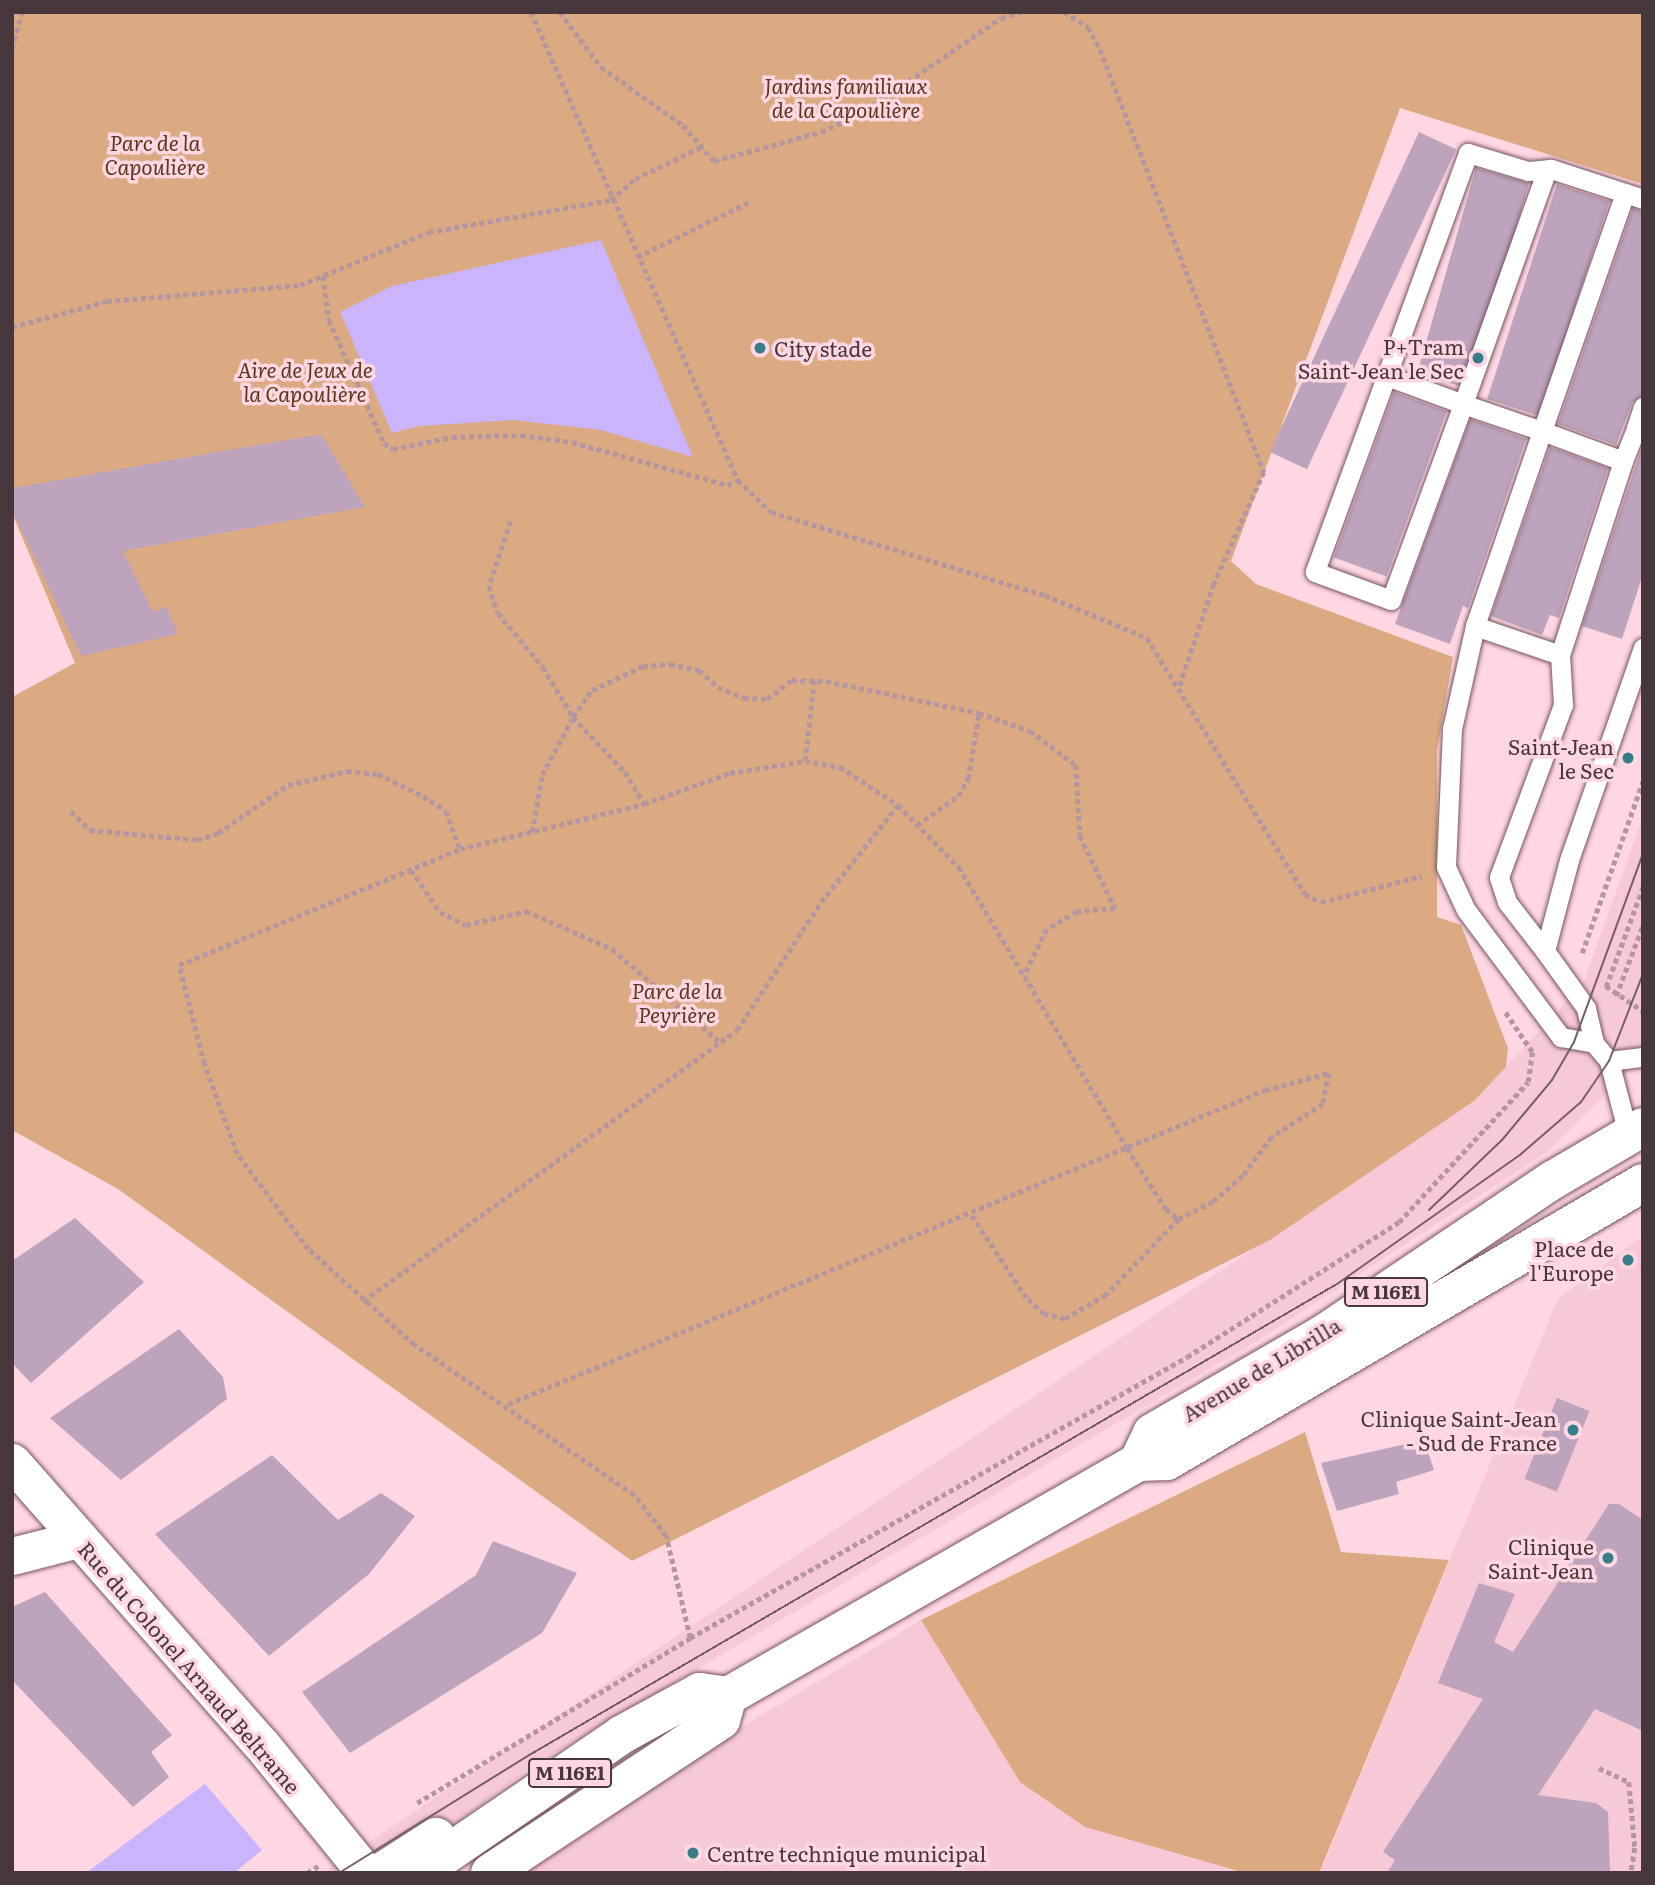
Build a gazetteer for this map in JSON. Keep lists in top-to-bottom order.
{
  "streets": {
    "main road": ["M 116E1", "Avenue de Librilla"],
    "street": ["Rue du Colonel Arnaud Beltrame"]
  },
  "crossings": [
    ["M 116E1", "Avenue de Librilla"]
  ],
  "parks": [
    "Jardins familiaux de la Capoulière",
    "Parc de la Capoulière",
    "Aire de Jeux de la Capoulière",
    "Parc de la Peyrière"
  ],
  "places": [
    "City stade",
    "P+Tram Saint-Jean le Sec",
    "Saint-Jean le Sec",
    "Place de l'Europe",
    "Clinique Saint-Jean - Sud de France",
    "Clinique Saint-Jean",
    "Centre technique municipal"
  ]
}
